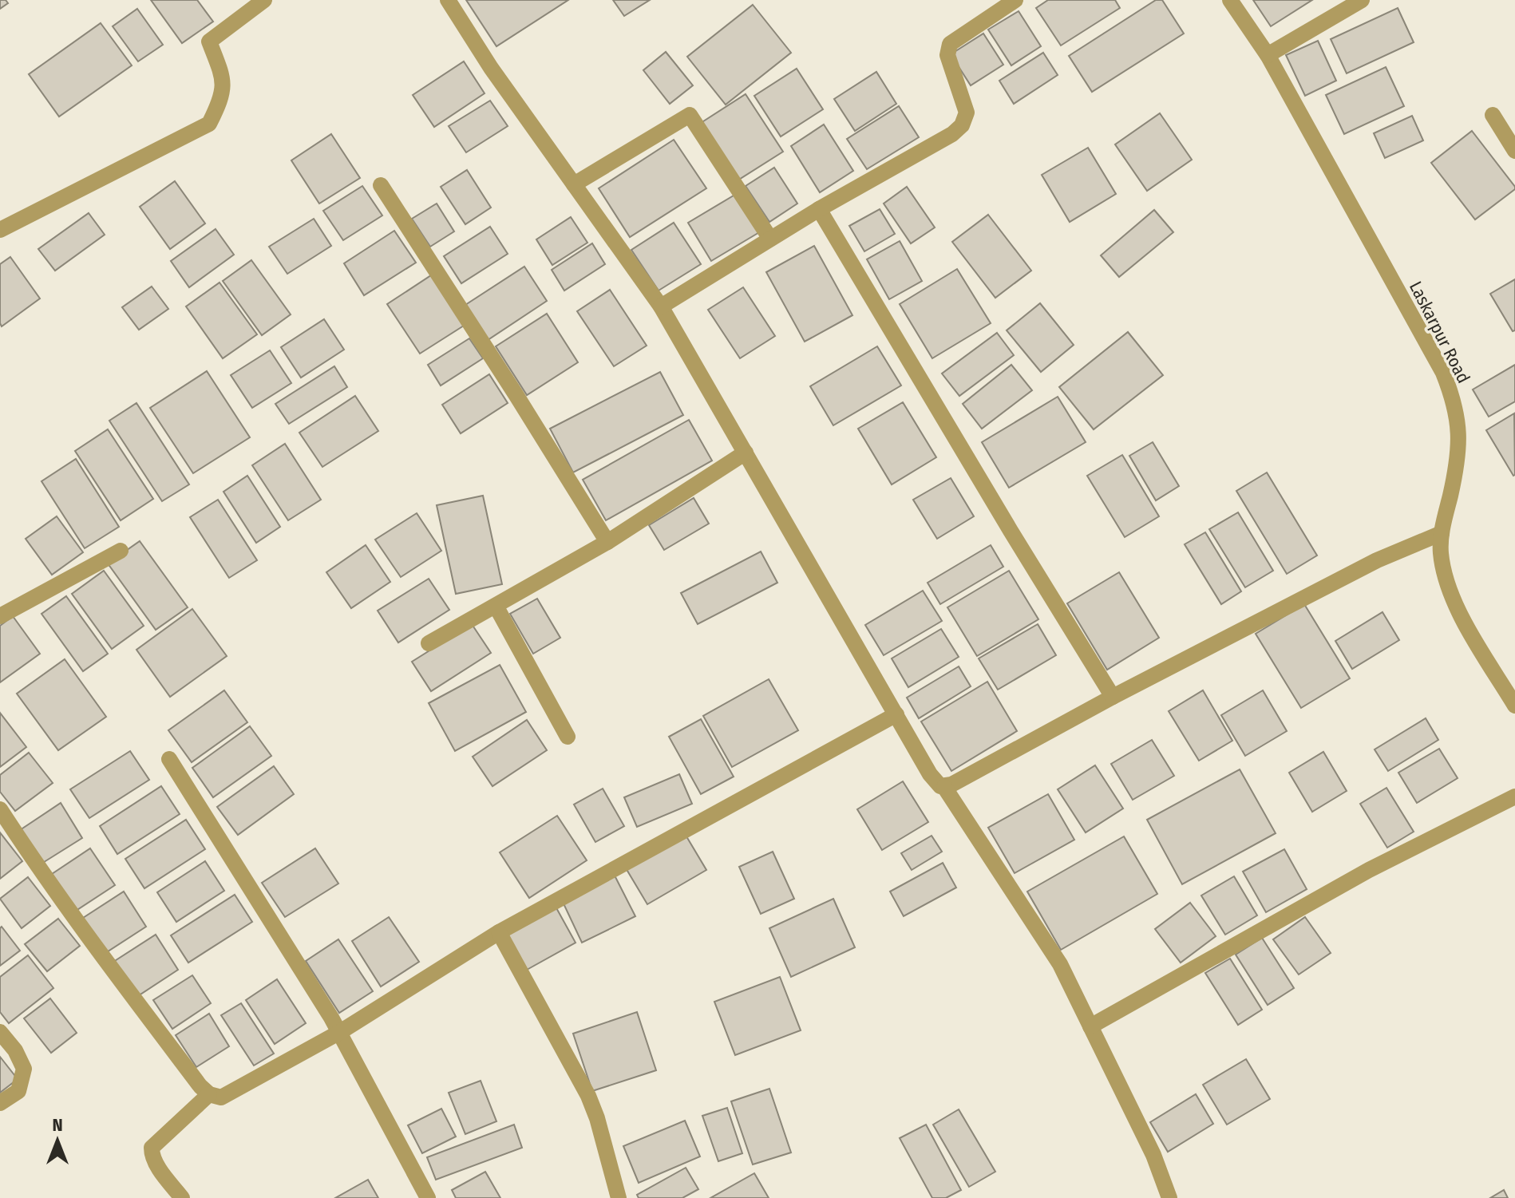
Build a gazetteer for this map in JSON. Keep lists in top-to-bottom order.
{
  "streets": {
    "street": ["Laskarpur Road"]
  },
  "north": "top"
}
